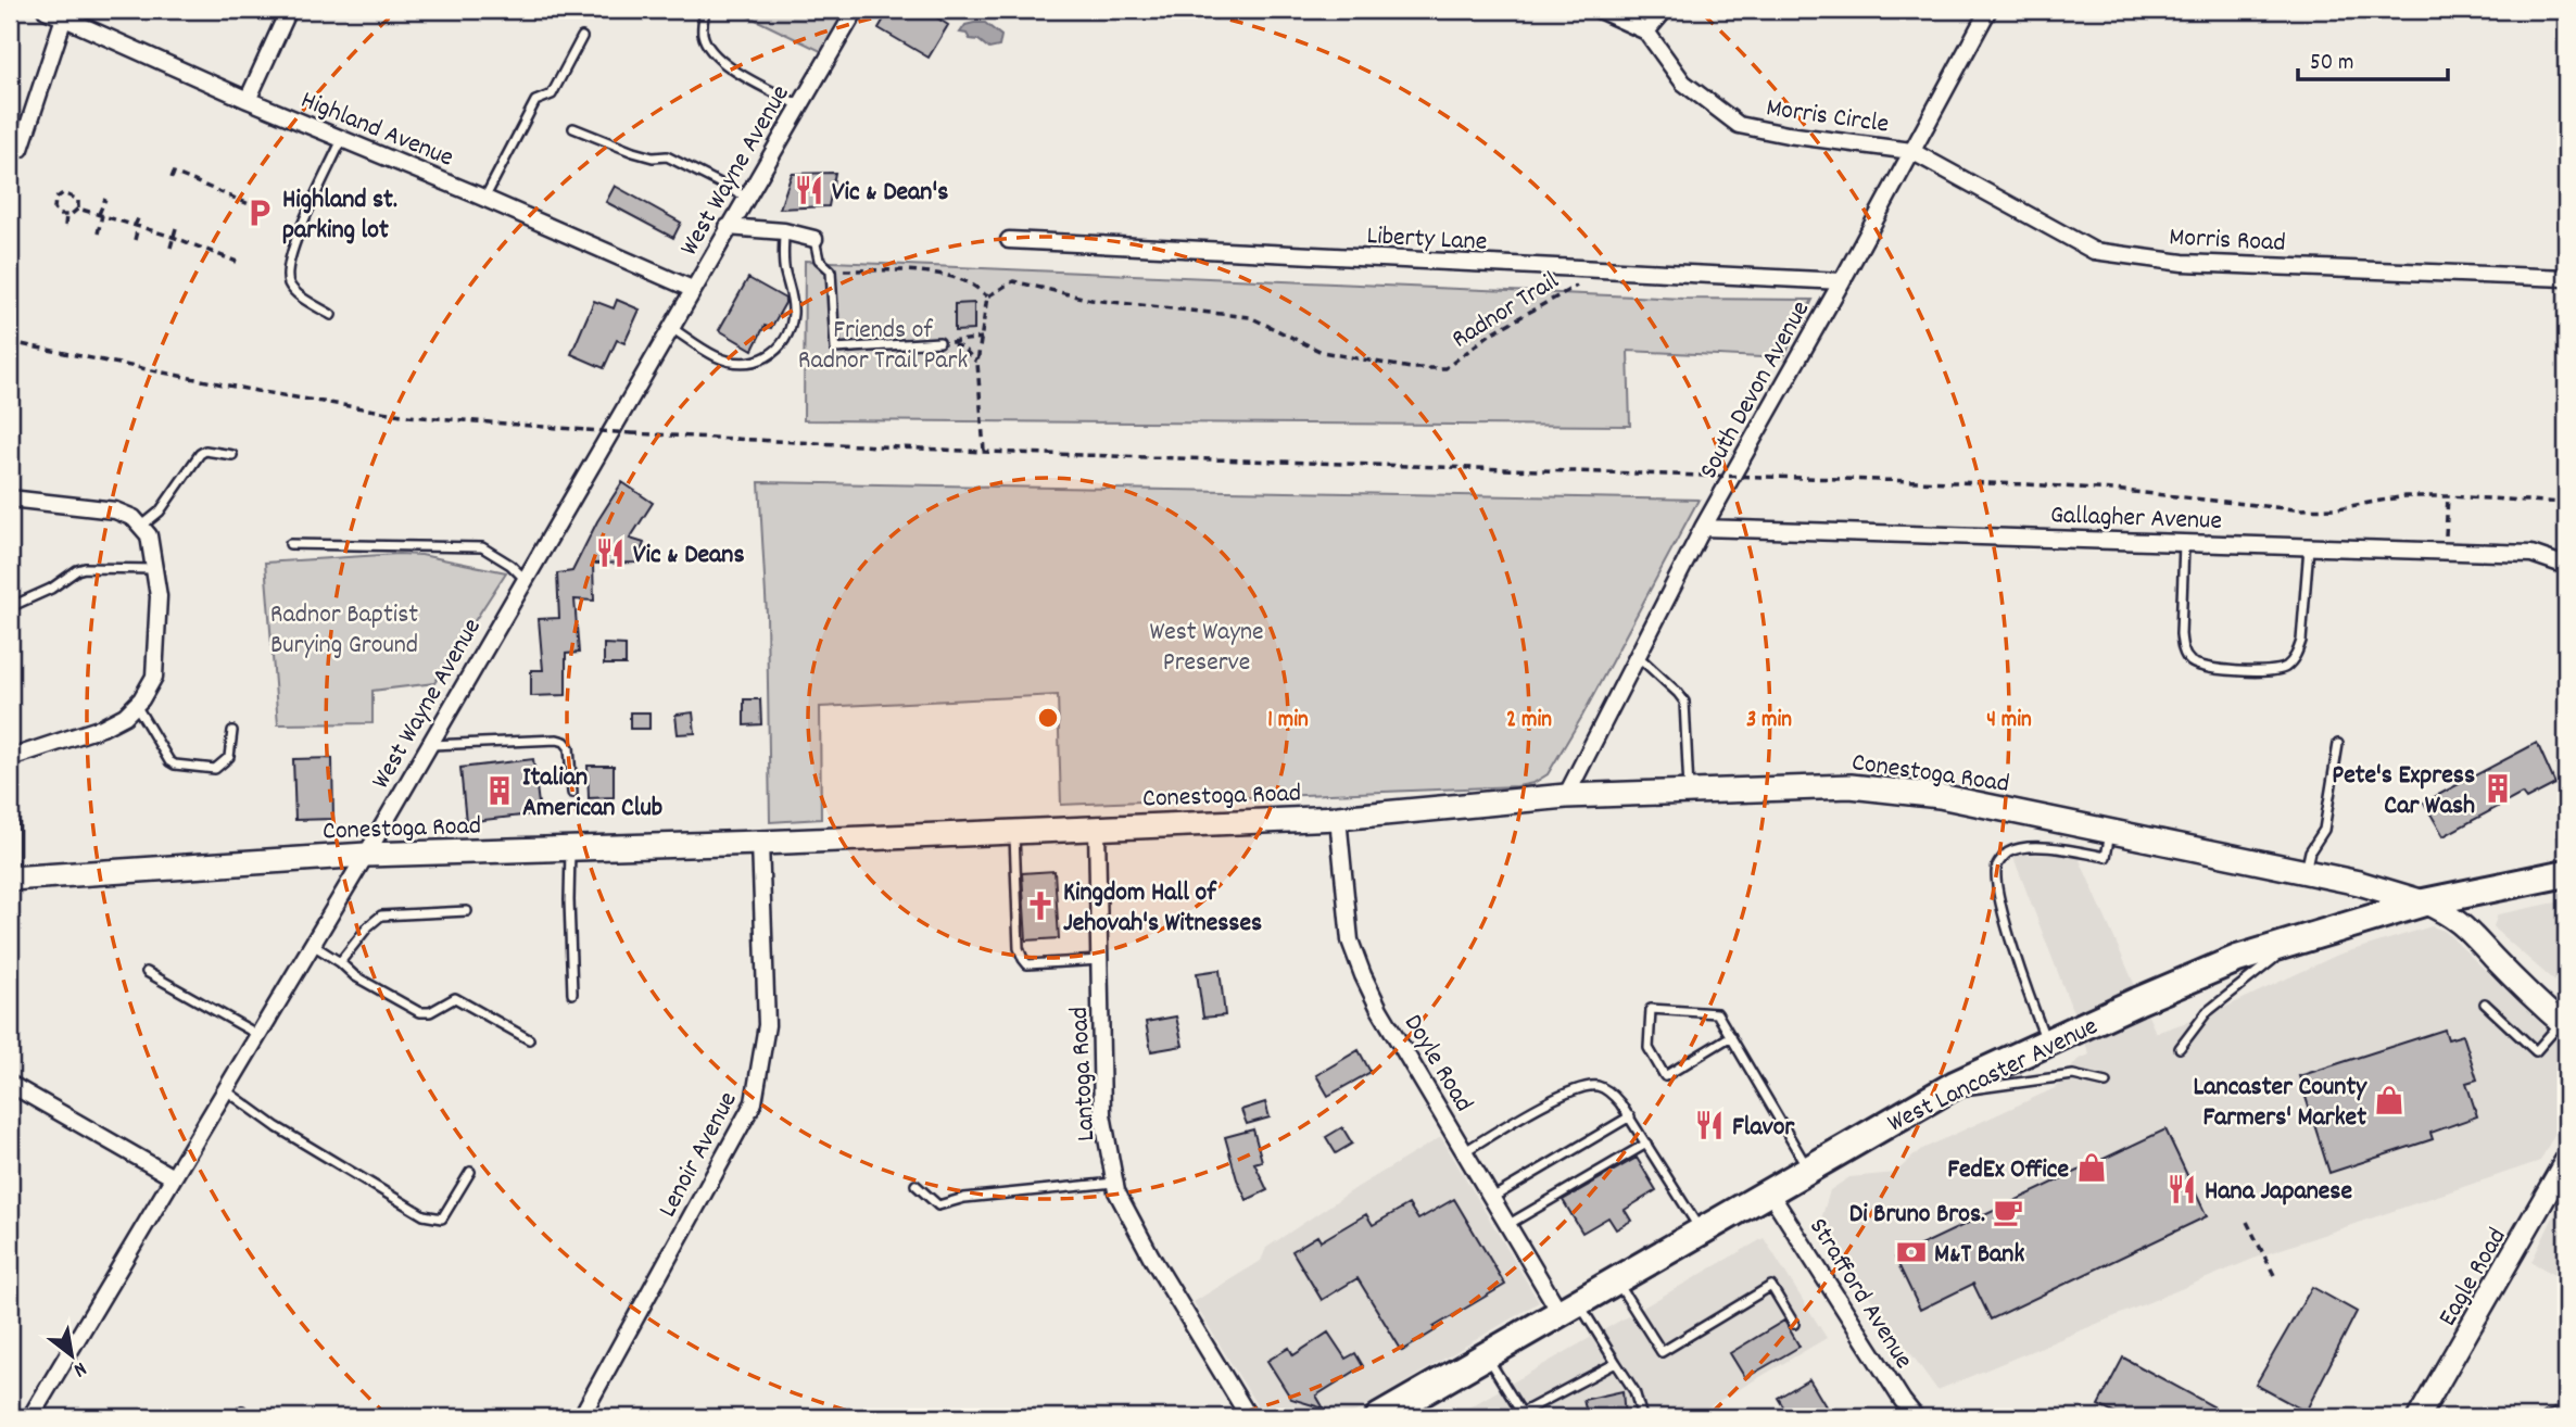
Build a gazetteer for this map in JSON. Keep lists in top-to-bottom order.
{
  "streets": {
    "highway": ["West Lancaster Avenue"],
    "main road": ["Conestoga Road"],
    "street": [
      "Morris Circle",
      "Highland Avenue",
      "West Wayne Avenue",
      "Liberty Lane",
      "Morris Road",
      "South Devon Avenue",
      "Gallagher Avenue",
      "Doyle Road",
      "Lantoga Road",
      "Lenoir Avenue",
      "Eagle Road",
      "Strafford Avenue"
    ],
    "path": ["Radnor Trail"]
  },
  "crossings": [
    ["Morris Circle", "Morris Road"],
    ["Morris Circle", "South Devon Avenue"],
    ["Highland Avenue", "West Wayne Avenue"],
    ["West Wayne Avenue", "Conestoga Road"],
    ["Liberty Lane", "South Devon Avenue"],
    ["Morris Road", "South Devon Avenue"],
    ["South Devon Avenue", "Gallagher Avenue"],
    ["South Devon Avenue", "Conestoga Road"],
    ["Conestoga Road", "Doyle Road"],
    ["Conestoga Road", "West Lancaster Avenue"],
    ["Conestoga Road", "Lantoga Road"],
    ["Conestoga Road", "Lenoir Avenue"],
    ["Doyle Road", "West Lancaster Avenue"],
    ["West Lancaster Avenue", "Strafford Avenue"]
  ],
  "parks": ["Friends of Radnor Trail Park", "Radnor Baptist Burying Ground", "West Wayne Preserve"],
  "places": {
    "restaurant": [
      "Vic & Dean's",
      "Vic & Deans",
      "Flavor",
      "Hana Japanese"
    ],
    "parking": ["Highland st. parking lot"],
    "building": ["Pete's Express Car Wash", "Italian American Club"],
    "church": ["Kingdom Hall of Jehovah's Witnesses"],
    "shop": ["Lancaster County Farmers' Market", "FedEx Office"],
    "cafe": ["Di Bruno Bros."],
    "bank": ["M&T Bank"]
  },
  "scale_bar": "50 m",
  "north": "bottom right",
  "rings": [
    "1 min",
    "2 min",
    "3 min",
    "4 min"
  ]
}
